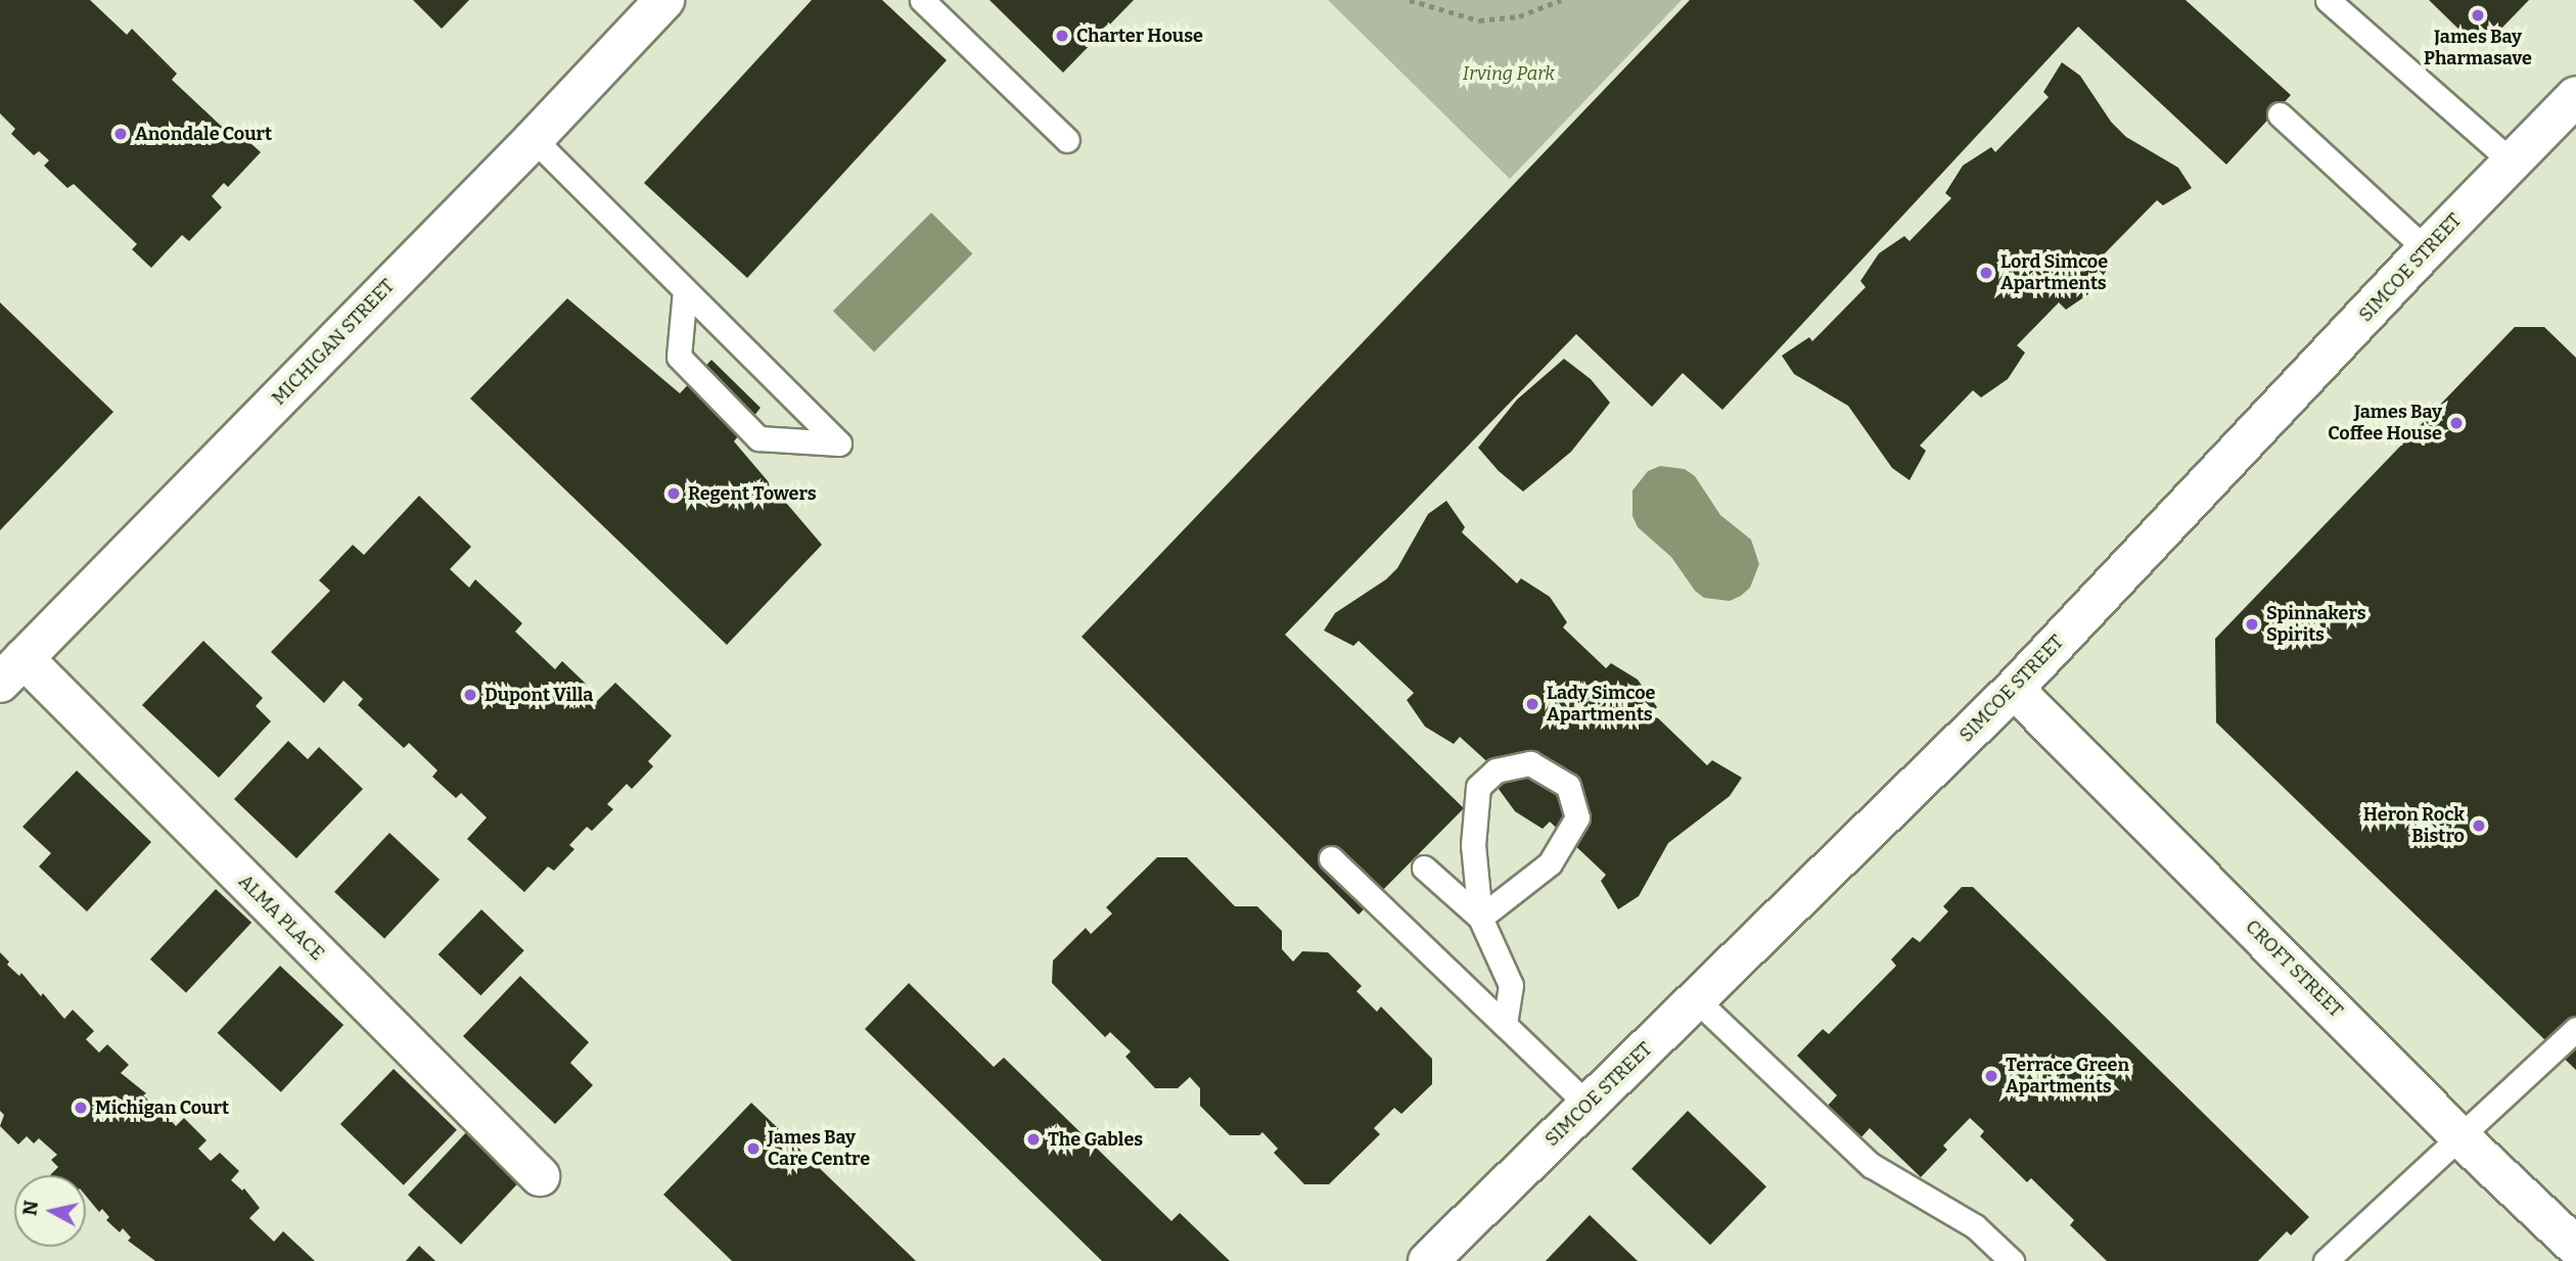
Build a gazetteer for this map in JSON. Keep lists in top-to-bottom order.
{
  "streets": {
    "street": [
      "SIMCOE STREET",
      "MICHIGAN STREET",
      "ALMA PLACE",
      "CROFT STREET"
    ]
  },
  "crossings": [
    ["SIMCOE STREET", "CROFT STREET"],
    ["MICHIGAN STREET", "ALMA PLACE"]
  ],
  "parks": ["Irving Park"],
  "places": [
    "James Bay Pharmasave",
    "Charter House",
    "Anondale Court",
    "Lord Simcoe Apartments",
    "James Bay Coffee House",
    "Regent Towers",
    "Spinnakers Spirits",
    "Dupont Villa",
    "Lady Simcoe Apartments",
    "Heron Rock Bistro",
    "Terrace Green Apartments",
    "Michigan Court",
    "The Gables",
    "James Bay Care Centre"
  ],
  "north": "left"
}
